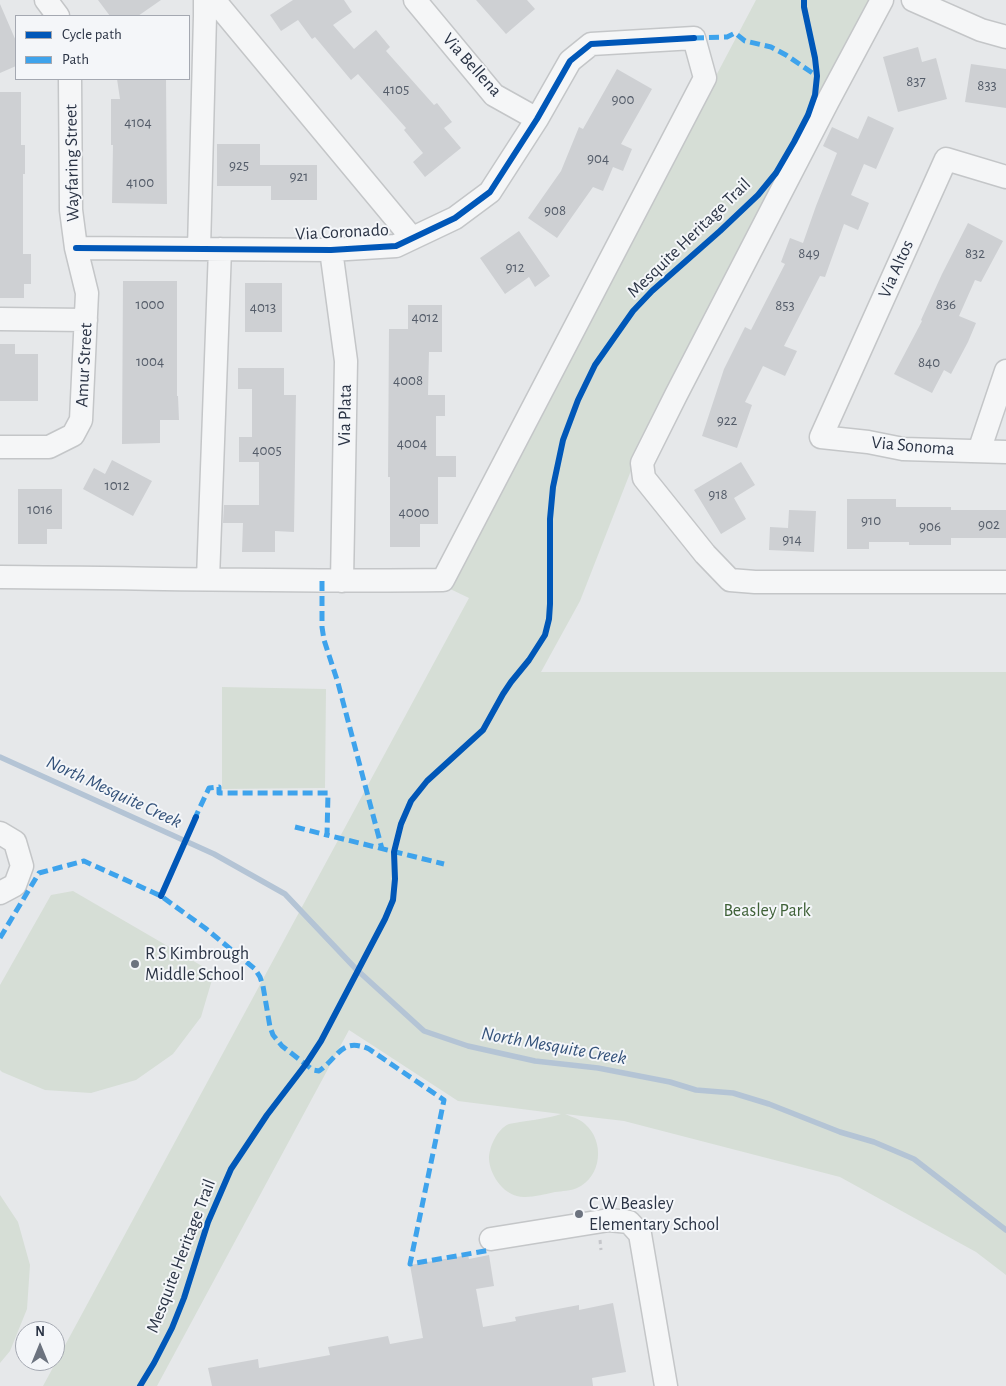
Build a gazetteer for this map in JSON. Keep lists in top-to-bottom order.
{
  "streets": {
    "street": [
      "Via Bellena",
      "Wayfaring Street",
      "Via Coronado",
      "Via Altos",
      "Amur Street",
      "Via Plata",
      "Via Sonoma"
    ],
    "cycle path": ["Mesquite Heritage Trail"]
  },
  "crossings": [
    ["Via Bellena", "Via Coronado"],
    ["Wayfaring Street", "Via Coronado"],
    ["Wayfaring Street", "Amur Street"],
    ["Via Coronado", "Amur Street"],
    ["Via Coronado", "Via Plata"],
    ["Via Altos", "Via Sonoma"]
  ],
  "water": ["North Mesquite Creek"],
  "parks": ["Beasley Park"],
  "places": ["R S Kimbrough Middle School", "C W Beasley Elementary School"],
  "house_numbers": [
    "837",
    "833",
    "4105",
    "900",
    "4104",
    "904",
    "925",
    "921",
    "4100",
    "908",
    "849",
    "832",
    "912",
    "1000",
    "836",
    "853",
    "4013",
    "4012",
    "1004",
    "840",
    "4008",
    "922",
    "4004",
    "4005",
    "1012",
    "918",
    "1016",
    "4000",
    "910",
    "902",
    "906",
    "914"
  ],
  "legend": ["Cycle path", "Path"],
  "north": "top"
}
